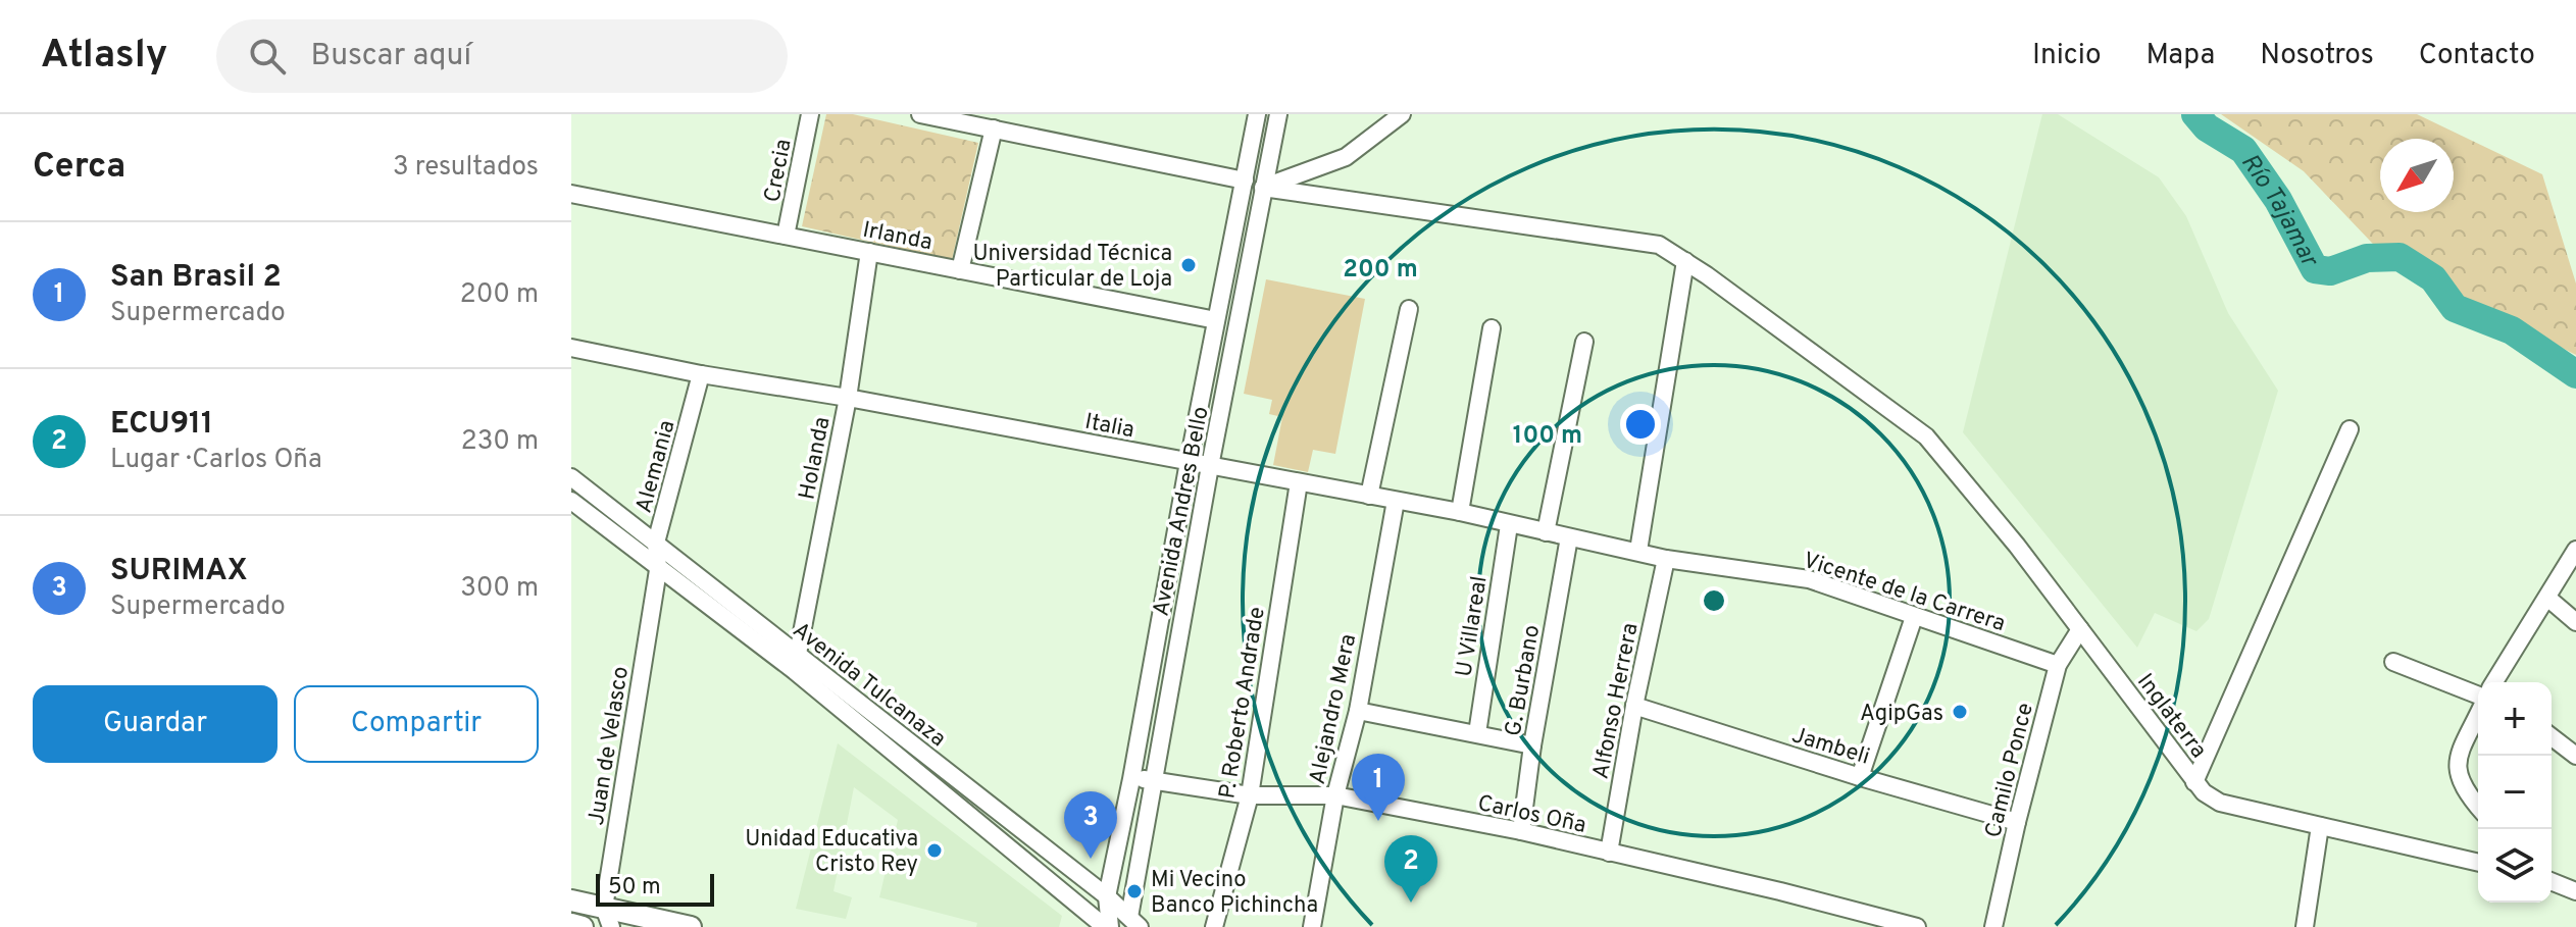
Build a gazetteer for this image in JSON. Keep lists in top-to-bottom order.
{
  "streets": {
    "street": [
      "Crecia",
      "Irlanda",
      "Italia",
      "Holanda",
      "Alemania",
      "Avenida Andres Bello",
      "Vicente de la Carrera",
      "U Villareal",
      "G. Burbano",
      "Avenida Tulcanaza",
      "Alfonso Herrera",
      "P. Roberto Andrade",
      "Alejandro Mera",
      "Inglaterra",
      "Jambeli",
      "Juan de Velasco",
      "Camilo Ponce",
      "Carlos Oña"
    ]
  },
  "crossings": [
    ["Crecia", "Irlanda"],
    ["Irlanda", "Holanda"],
    ["Irlanda", "Avenida Andres Bello"],
    ["Italia", "Holanda"],
    ["Italia", "Alemania"],
    ["Italia", "Avenida Andres Bello"],
    ["Italia", "Vicente de la Carrera"],
    ["Italia", "U Villareal"],
    ["Italia", "G. Burbano"],
    ["Italia", "P. Roberto Andrade"],
    ["Italia", "Alejandro Mera"],
    ["Holanda", "Avenida Tulcanaza"],
    ["Alemania", "Avenida Tulcanaza"],
    ["Alemania", "Juan de Velasco"],
    ["Avenida Andres Bello", "Avenida Tulcanaza"],
    ["Avenida Andres Bello", "Inglaterra"],
    ["Avenida Andres Bello", "Carlos Oña"],
    ["Vicente de la Carrera", "Alfonso Herrera"],
    ["Vicente de la Carrera", "Camilo Ponce"],
    ["G. Burbano", "Carlos Oña"],
    ["Avenida Tulcanaza", "Juan de Velasco"],
    ["Alfonso Herrera", "Jambeli"],
    ["Alfonso Herrera", "Carlos Oña"],
    ["P. Roberto Andrade", "Carlos Oña"],
    ["Alejandro Mera", "Carlos Oña"],
    ["Inglaterra", "Camilo Ponce"],
    ["Jambeli", "Camilo Ponce"]
  ],
  "water": ["Río Tajamar"],
  "places": [
    "Universidad Técnica Particular de Loja",
    "AgipGas",
    "Unidad Educativa Cristo Rey",
    "Mi Vecino Banco Pichincha"
  ],
  "scale_bar": "50 m",
  "north": "bottom left",
  "page": {
    "header": "Atlasly",
    "search": "Buscar aquí",
    "nav": [
      "Inicio",
      "Mapa",
      "Nosotros",
      "Contacto"
    ],
    "heading": ["Cerca", "3 resultados"],
    "list": [
      {
        "mark": "1",
        "name": "San Brasil 2",
        "note": "Supermercado",
        "value": "200 m"
      },
      {
        "mark": "2",
        "name": "ECU911",
        "note": "Lugar · Carlos Oña",
        "value": "230 m"
      },
      {
        "mark": "3",
        "name": "SURIMAX",
        "note": "Supermercado",
        "value": "300 m"
      }
    ],
    "buttons": ["Guardar", "Compartir"],
    "map_buttons": ["+", "−"],
    "pins": ["1", "3", "2"],
    "scale": "50 m"
  },
  "rings": ["200 m", "100 m"]
}
